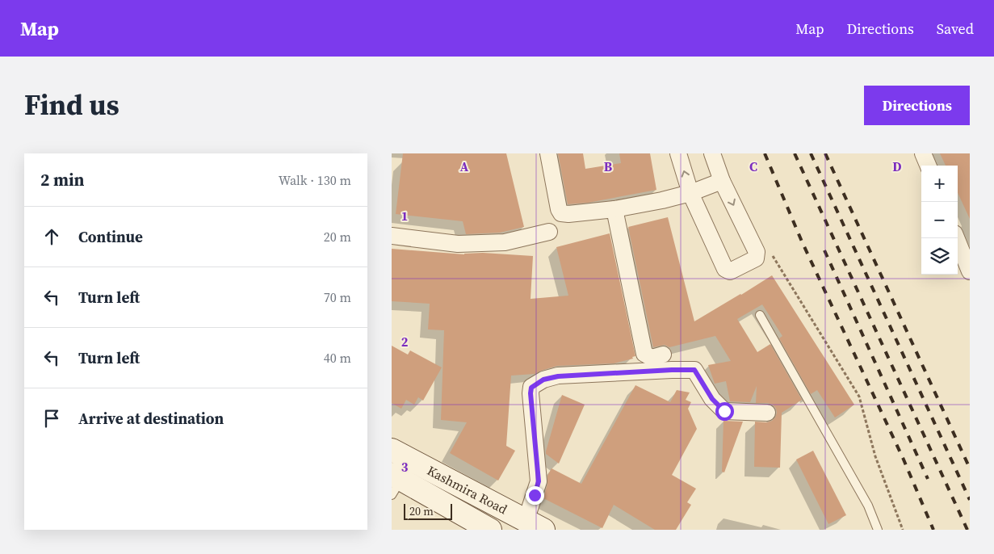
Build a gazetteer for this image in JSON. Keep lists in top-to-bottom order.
{
  "streets": {
    "main road": ["Kashmira Road"]
  },
  "scale_bar": "20 m",
  "page": {
    "header": "Map",
    "nav": ["Map", "Directions", "Saved"],
    "title": "Find us",
    "buttons": "Directions",
    "heading": ["2 min", "Walk · 130 m"],
    "map_buttons": ["+", "−"],
    "list": [
      ["Continue", "20 m"],
      ["Turn left", "70 m"],
      ["Turn left", "40 m"],
      "Arrive at destination"
    ],
    "scale": "20 m"
  },
  "grid": {
    "columns": [
      "A",
      "B",
      "C",
      "D"
    ],
    "rows": ["1", "2", "3"]
  }
}
